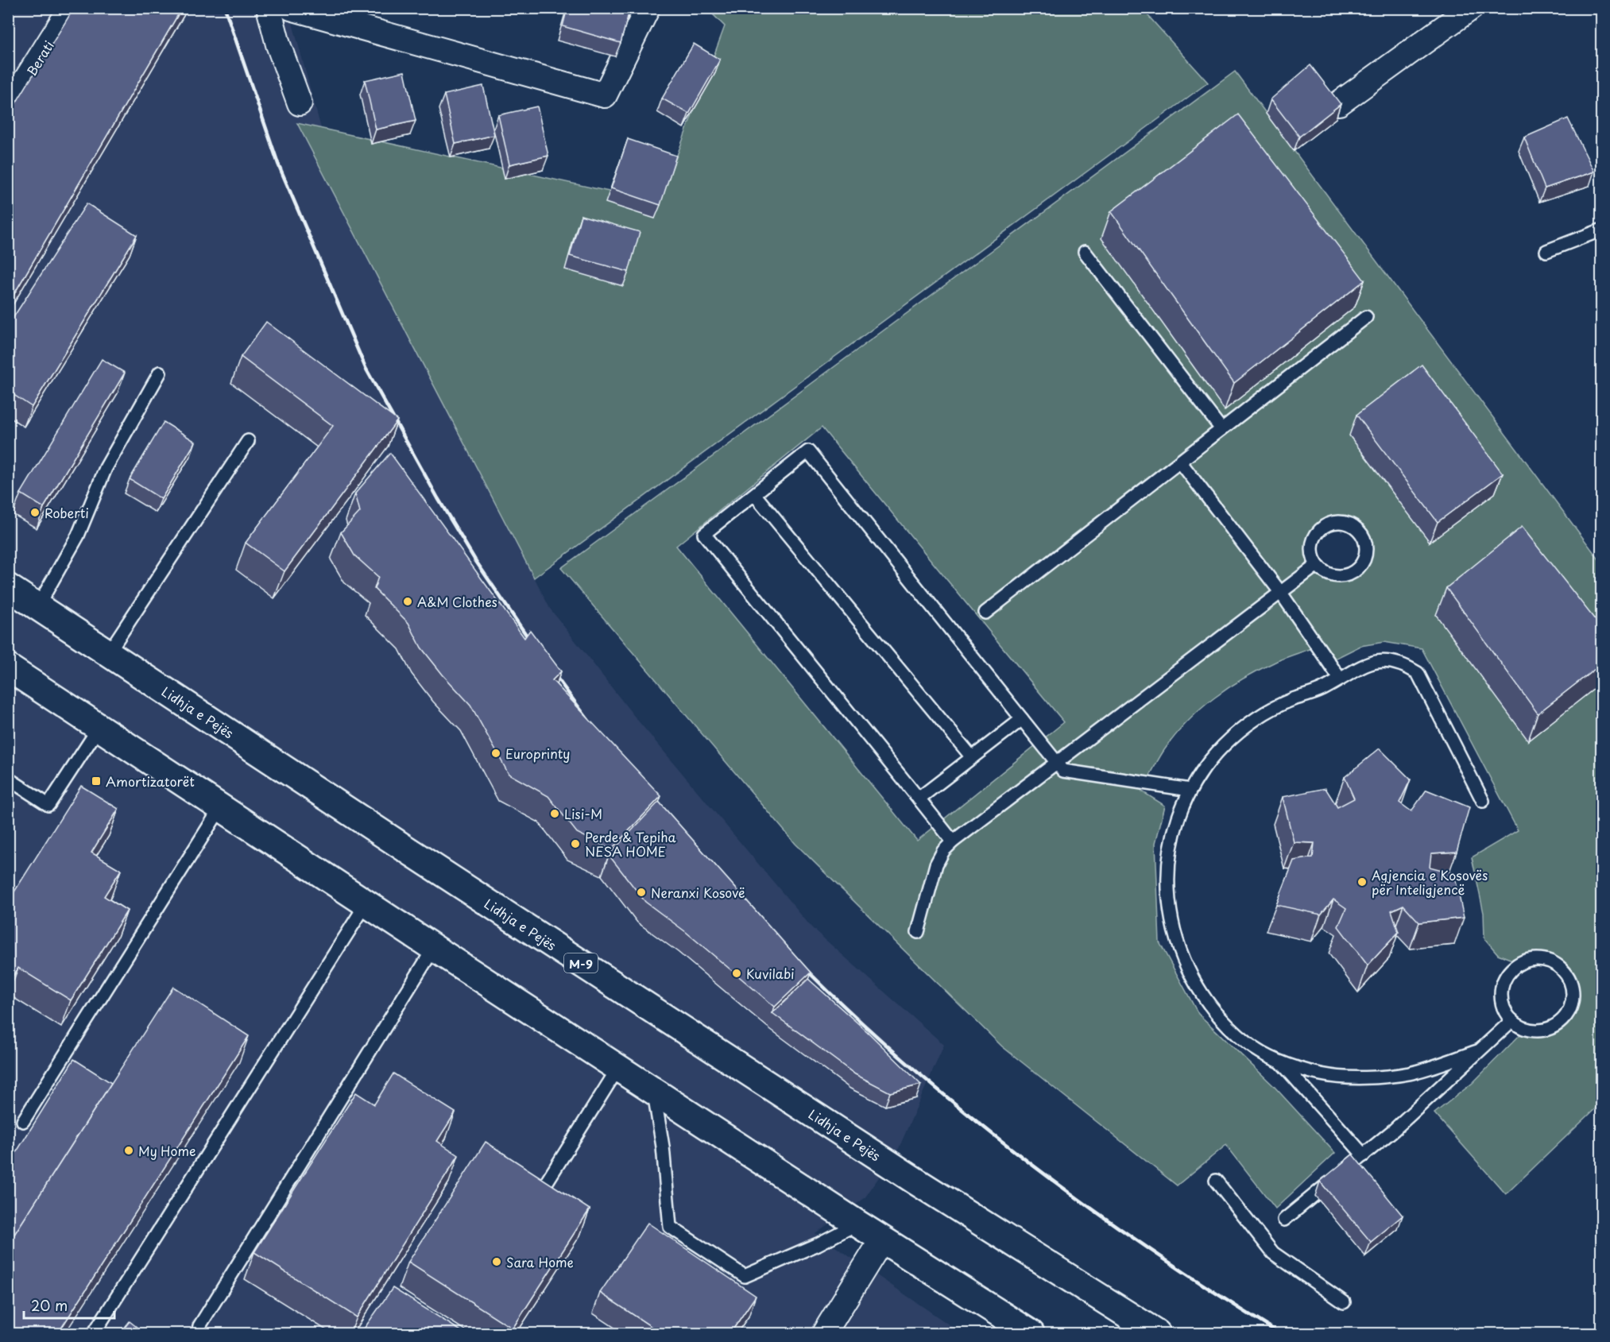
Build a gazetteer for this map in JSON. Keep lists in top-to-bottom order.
{
  "streets": {
    "highway": ["Lidhja e Pejës", "M-9"],
    "street": ["Berati"]
  },
  "places": {
    "other": [
      "Roberti",
      "A&M Clothes",
      "Europrinty",
      "Lisi-M",
      "Perde & Tepiha NESA HOME",
      "Agjencia e Kosovës për Inteligjencë",
      "Neranxi Kosovë",
      "Kuvilabi",
      "My Home",
      "Sara Home"
    ],
    "transit": ["Amortizatorët"]
  },
  "scale_bar": "20 m"
}
